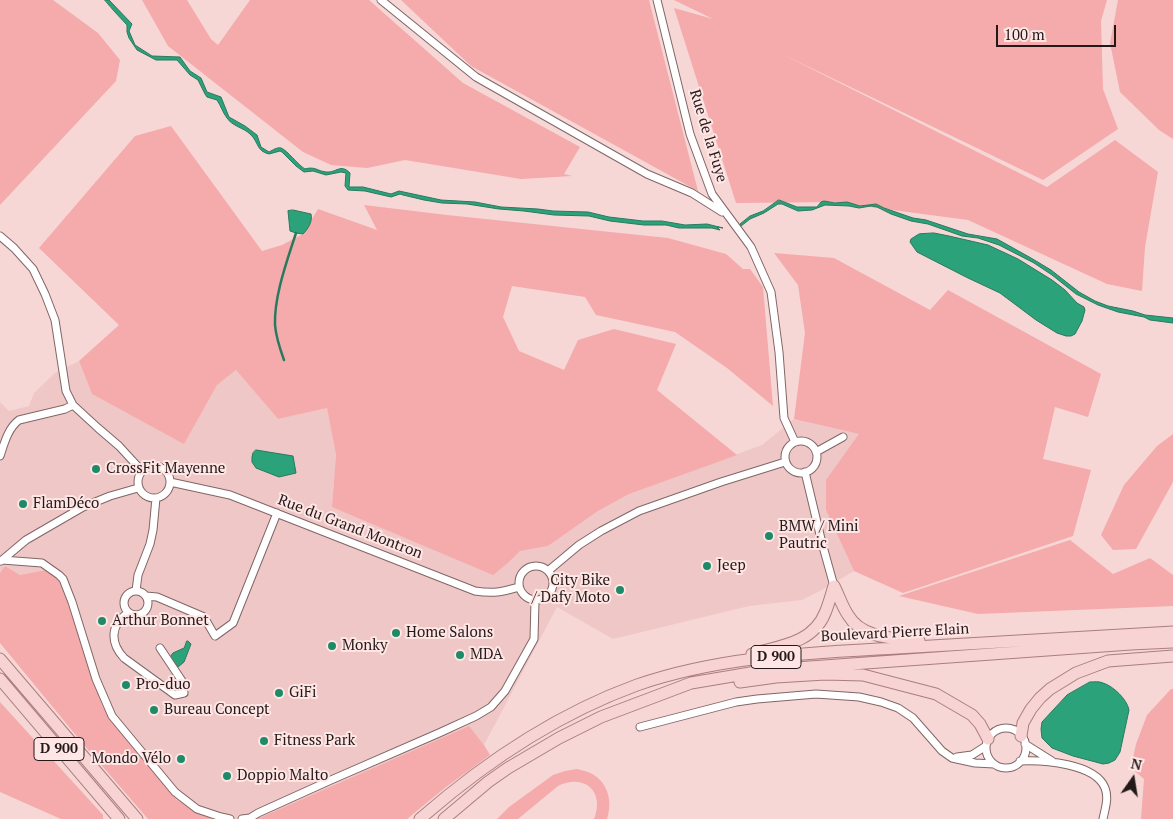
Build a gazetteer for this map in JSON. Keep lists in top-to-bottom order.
{
  "streets": {
    "main road": ["Boulevard Pierre Elain", "D 900"],
    "street": ["Rue de la Fuye", "Rue du Grand Montron"]
  },
  "places": [
    "CrossFit Mayenne",
    "FlamDéco",
    "BMW / Mini Pautric",
    "Jeep",
    "City Bike / Dafy Moto",
    "Arthur Bonnet",
    "Home Salons",
    "Monky",
    "MDA",
    "Pro-duo",
    "GiFi",
    "Bureau Concept",
    "Fitness Park",
    "Mondo Vélo",
    "Doppio Malto"
  ],
  "scale_bar": "100 m",
  "north": "top"
}
